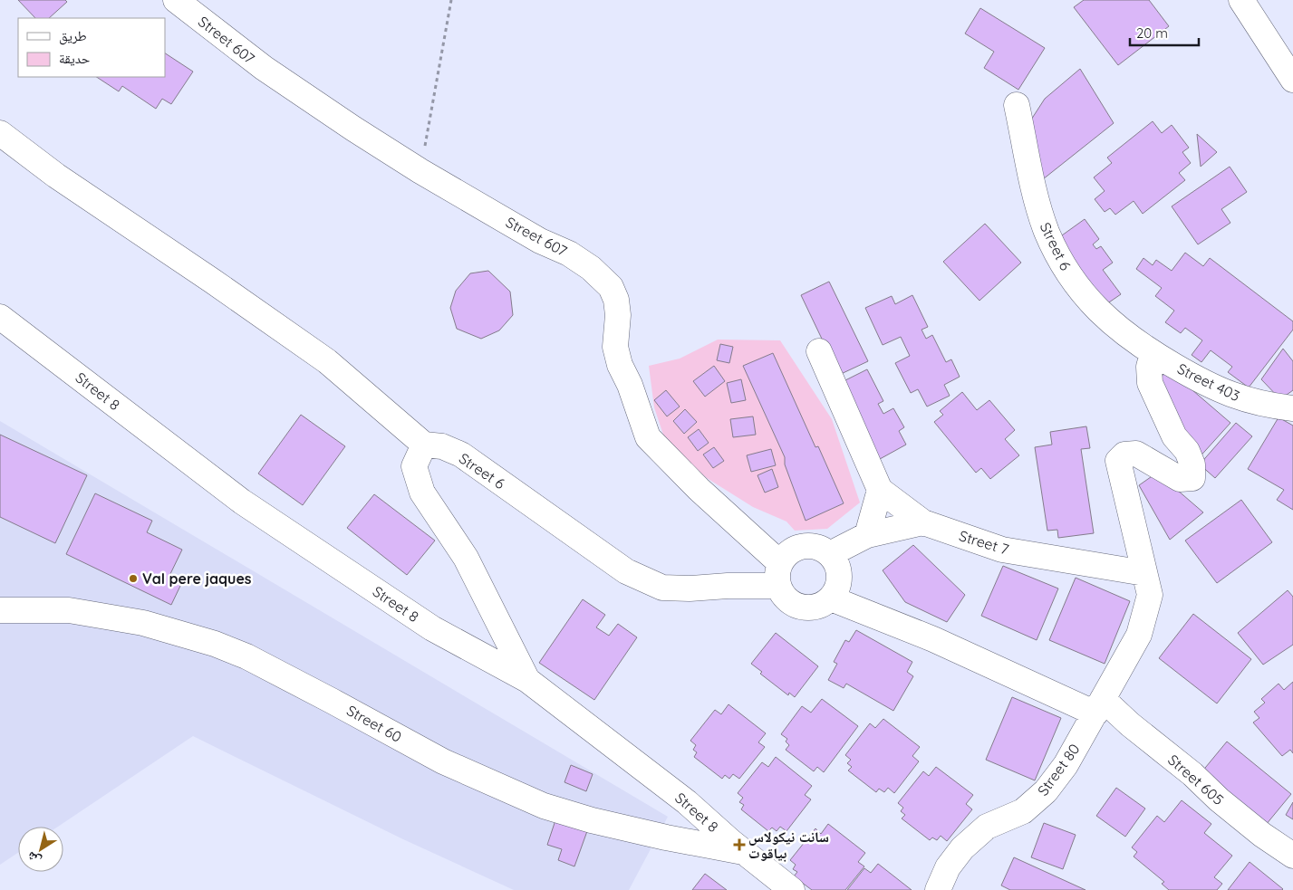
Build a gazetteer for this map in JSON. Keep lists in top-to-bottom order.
{
  "streets": {
    "street": [
      "Street 607",
      "Street 6",
      "Street 403",
      "Street 8",
      "Street 7",
      "Street 60",
      "Street 80",
      "Street 605"
    ]
  },
  "crossings": [
    ["Street 607", "Street 6"],
    ["Street 607", "Street 605"],
    ["Street 6", "Street 403"],
    ["Street 6", "Street 80"],
    ["Street 6", "Street 605"],
    ["Street 403", "Street 80"],
    ["Street 8", "Street 60"],
    ["Street 7", "Street 80"],
    ["Street 80", "Street 605"]
  ],
  "places": {
    "other": ["Val pere jaques"],
    "health": ["سانت نيكولاس بياقوت"]
  },
  "legend": ["طريق", "حديقة"],
  "scale_bar": "20 m",
  "north": "bottom left"
}
